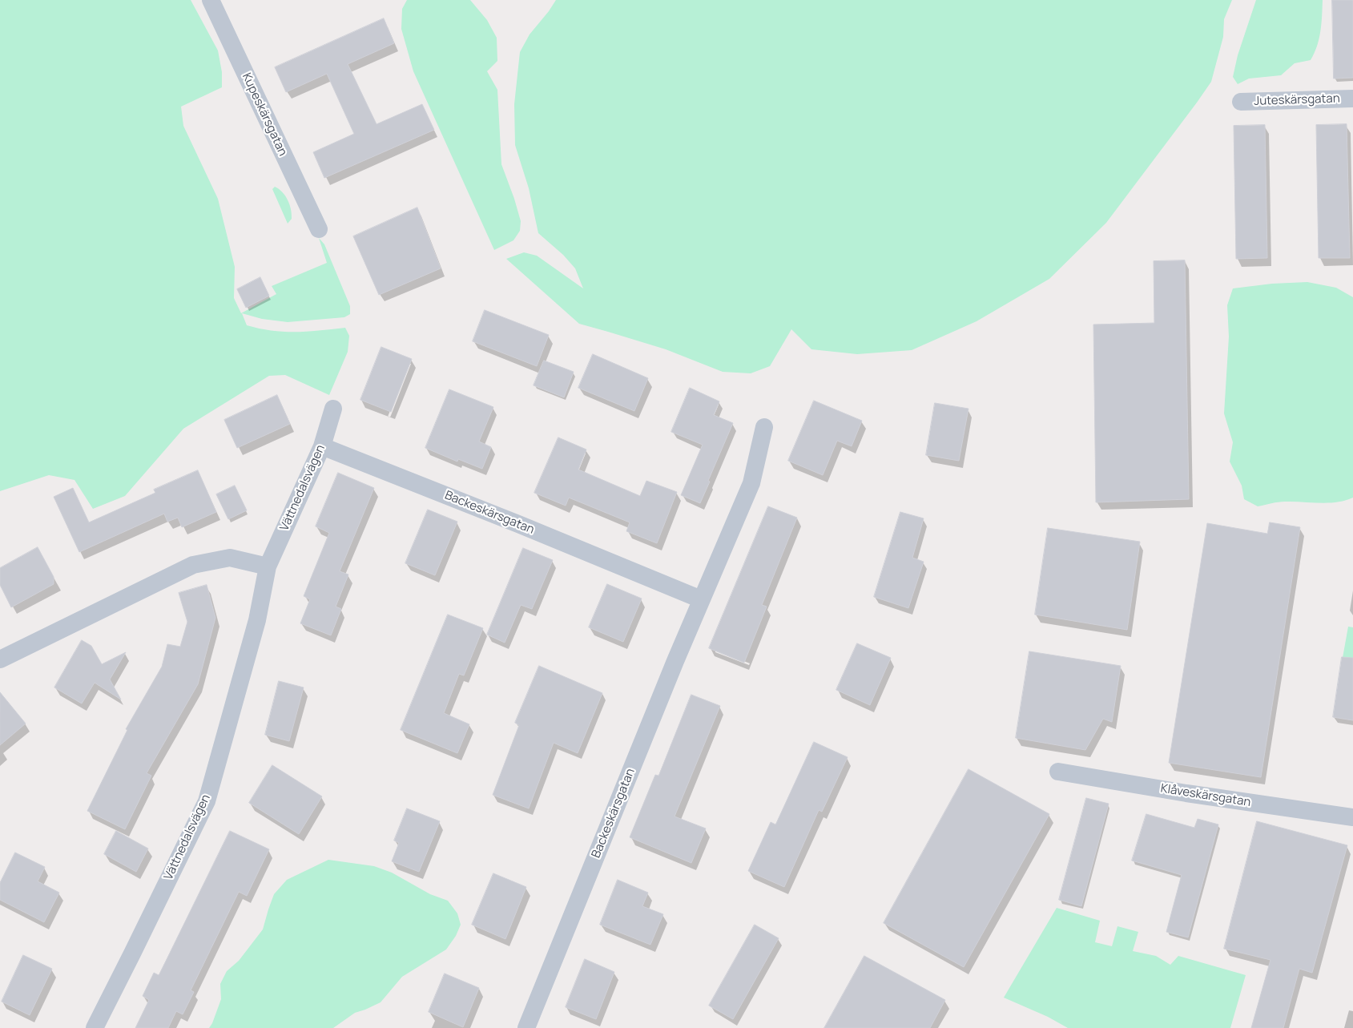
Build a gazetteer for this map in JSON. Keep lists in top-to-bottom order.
{
  "streets": {
    "street": [
      "Juteskärsgatan",
      "Kupeskärsgatan",
      "Vättnedalsvägen",
      "Backeskärsgatan",
      "Klåveskärsgatan"
    ]
  },
  "crossings": [
    ["Vättnedalsvägen", "Backeskärsgatan"]
  ]
}
